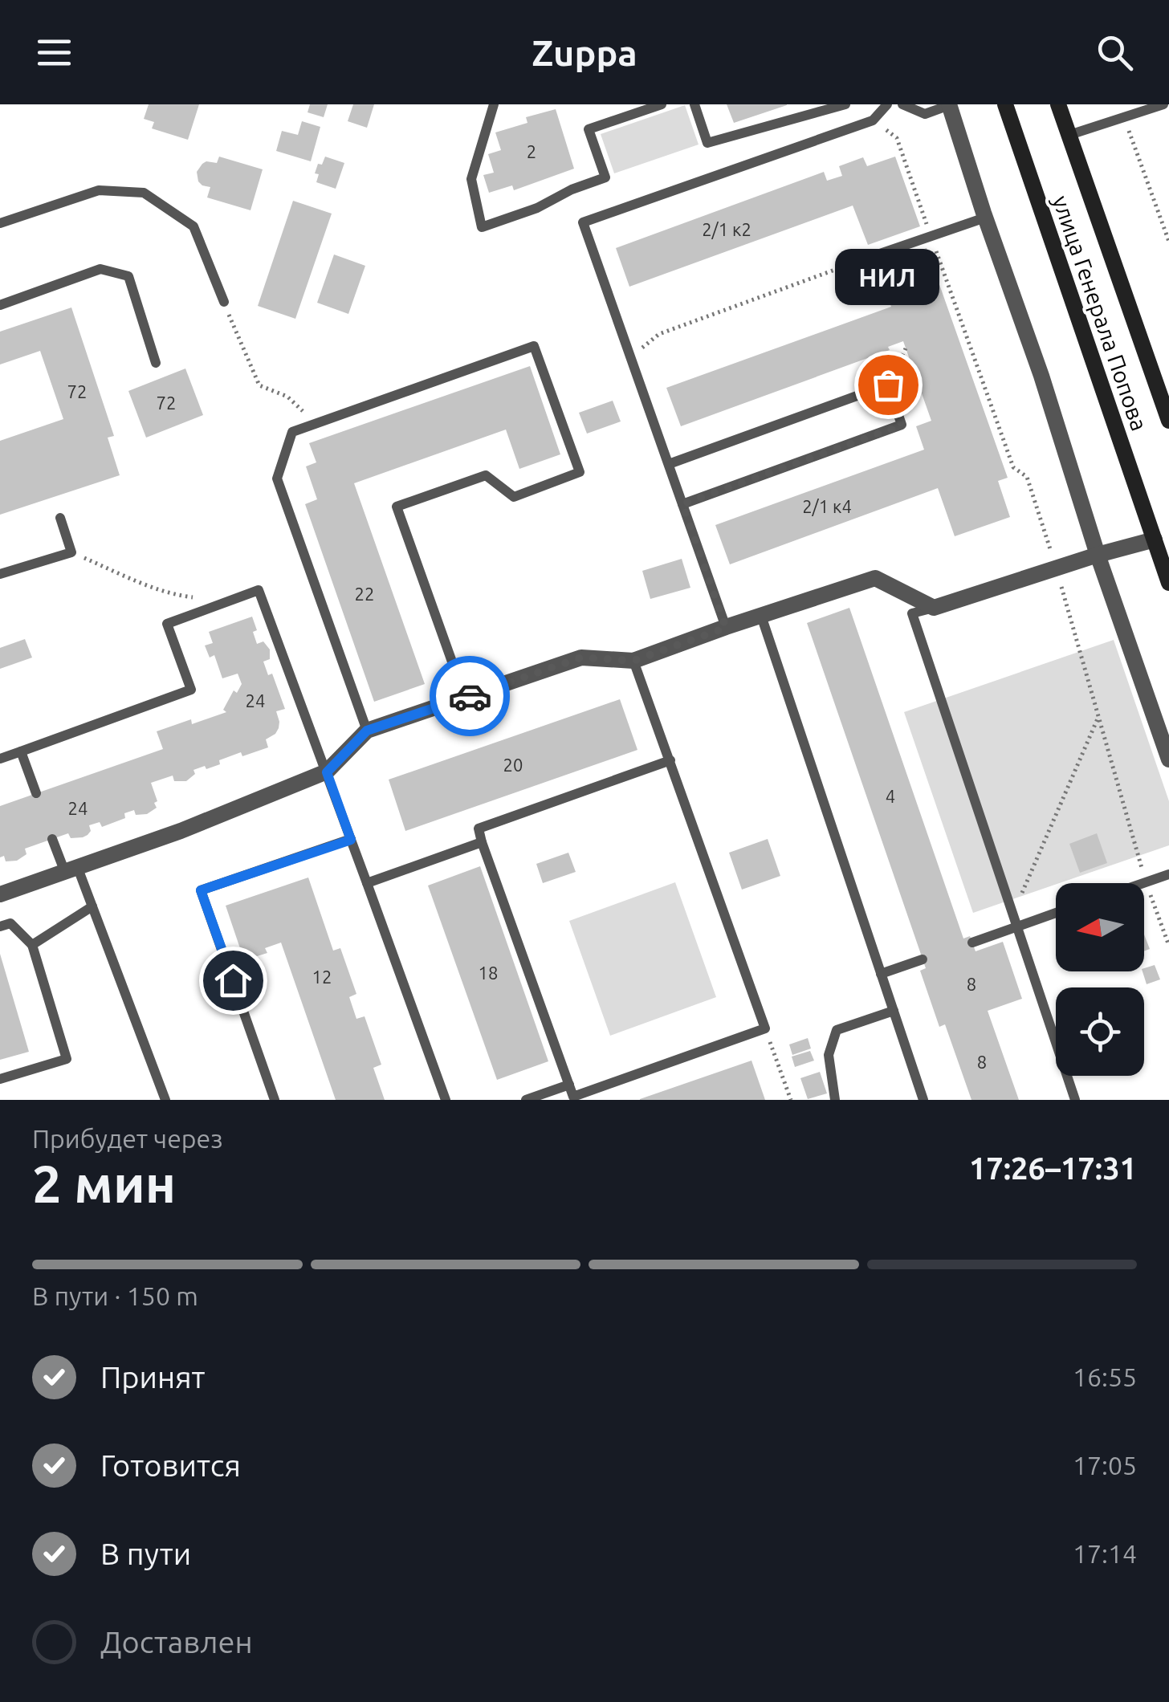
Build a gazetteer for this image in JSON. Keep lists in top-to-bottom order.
{
  "streets": {
    "main road": ["улица Генерала Попова"]
  },
  "places": ["НИЛ"],
  "house_numbers": [
    "2",
    "2/1 к2",
    "72",
    "72",
    "2/1 к4",
    "22",
    "24",
    "20",
    "4",
    "24",
    "18",
    "12",
    "8",
    "8"
  ],
  "north": "left",
  "page": {
    "header": "Zuppa",
    "bubble": "НИЛ",
    "heading": ["2 мин", "Прибудет через", "17:26–17:31"],
    "bar": "В пути · 150 m",
    "list": [
      ["Принят", "16:55"],
      ["Готовится", "17:05"],
      ["В пути", "17:14"],
      "Доставлен"
    ]
  }
}
